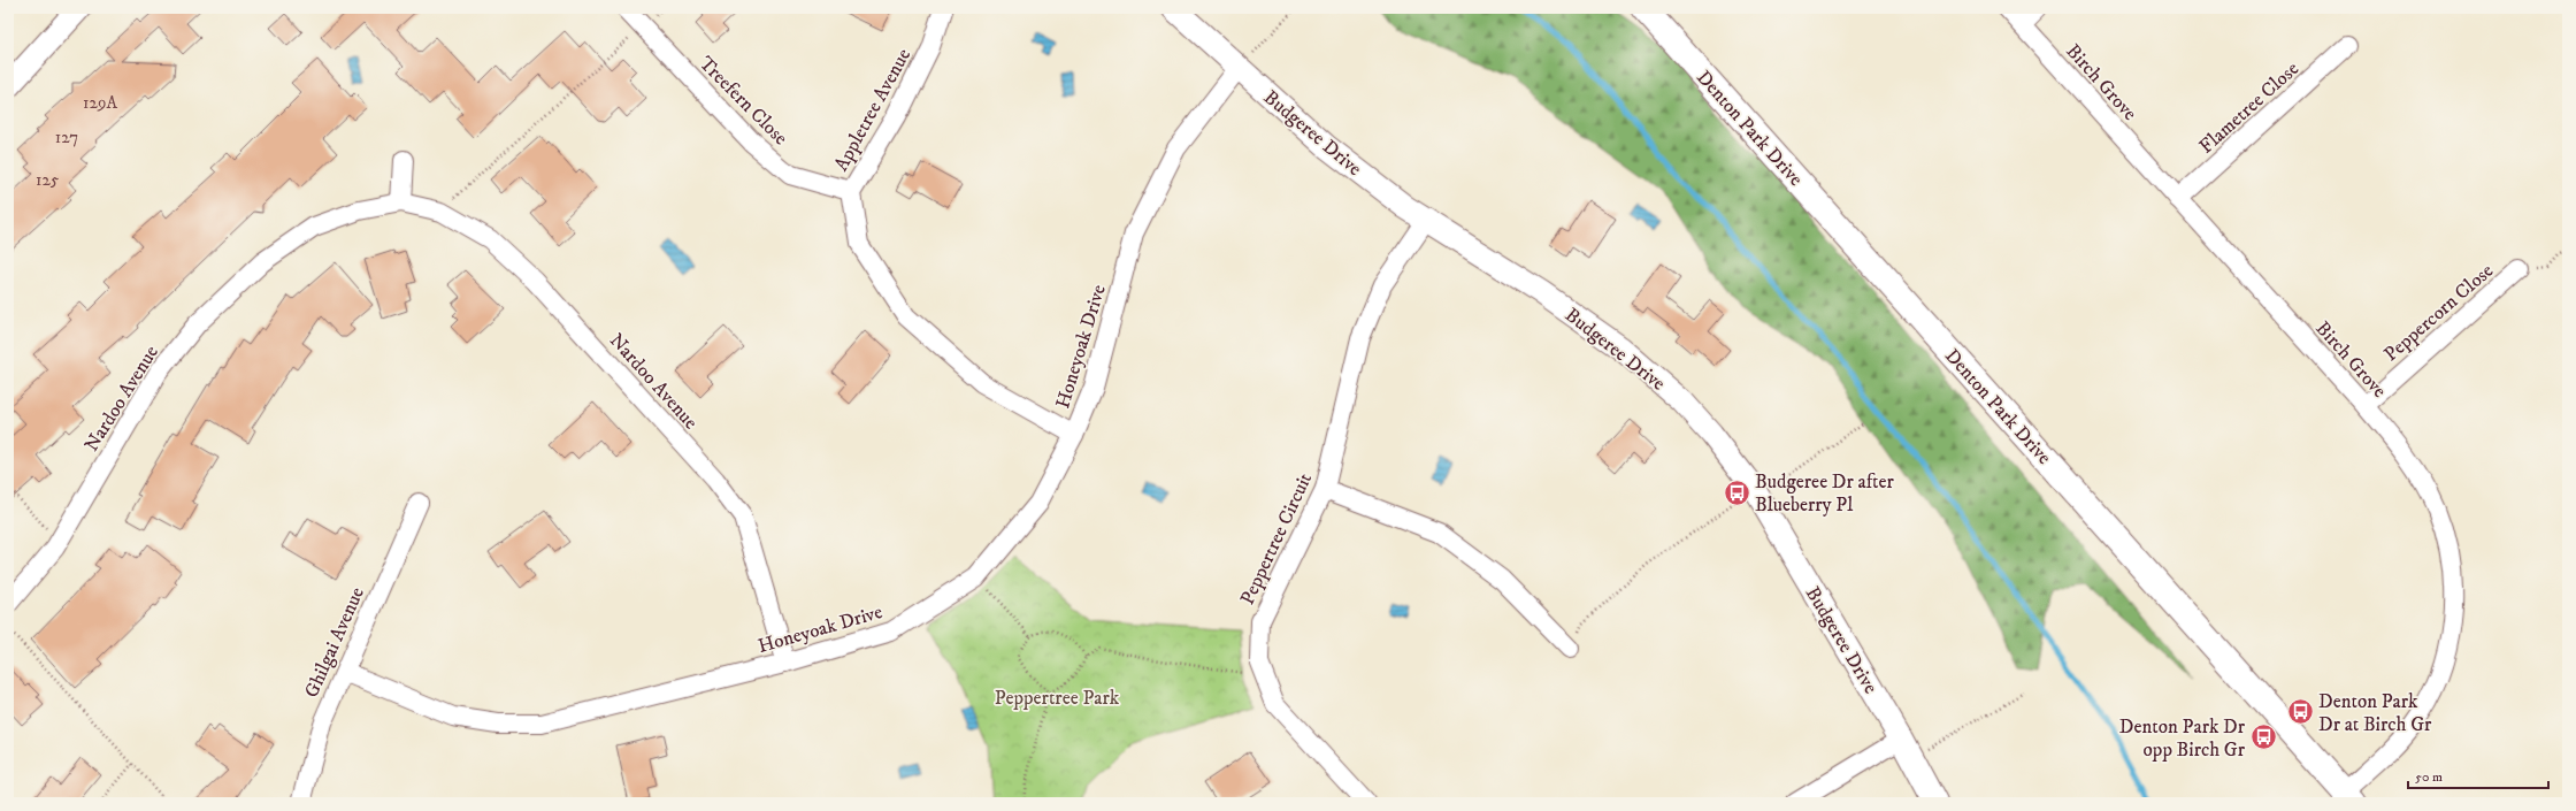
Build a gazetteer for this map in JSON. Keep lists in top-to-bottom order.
{
  "streets": {
    "main road": ["Denton Park Drive"],
    "street": [
      "Birch Grove",
      "Treefern Close",
      "Flametree Close",
      "Appletree Avenue",
      "Budgeree Drive",
      "Peppercorn Close",
      "Honeyoak Drive",
      "Nardoo Avenue",
      "Peppertree Circuit",
      "Ghilgai Avenue"
    ]
  },
  "crossings": [
    ["Birch Grove", "Flametree Close"],
    ["Birch Grove", "Denton Park Drive"],
    ["Birch Grove", "Peppercorn Close"],
    ["Treefern Close", "Appletree Avenue"],
    ["Appletree Avenue", "Honeyoak Drive"],
    ["Budgeree Drive", "Honeyoak Drive"],
    ["Budgeree Drive", "Peppertree Circuit"],
    ["Honeyoak Drive", "Nardoo Avenue"],
    ["Honeyoak Drive", "Ghilgai Avenue"]
  ],
  "parks": ["Peppertree Park"],
  "places": {
    "bus stop": ["Budgeree Dr after Blueberry Pl", "Denton Park Dr at Birch Gr", "Denton Park Dr opp Birch Gr"]
  },
  "house_numbers": ["129A", "127", "125"],
  "scale_bar": "50 m"
}
